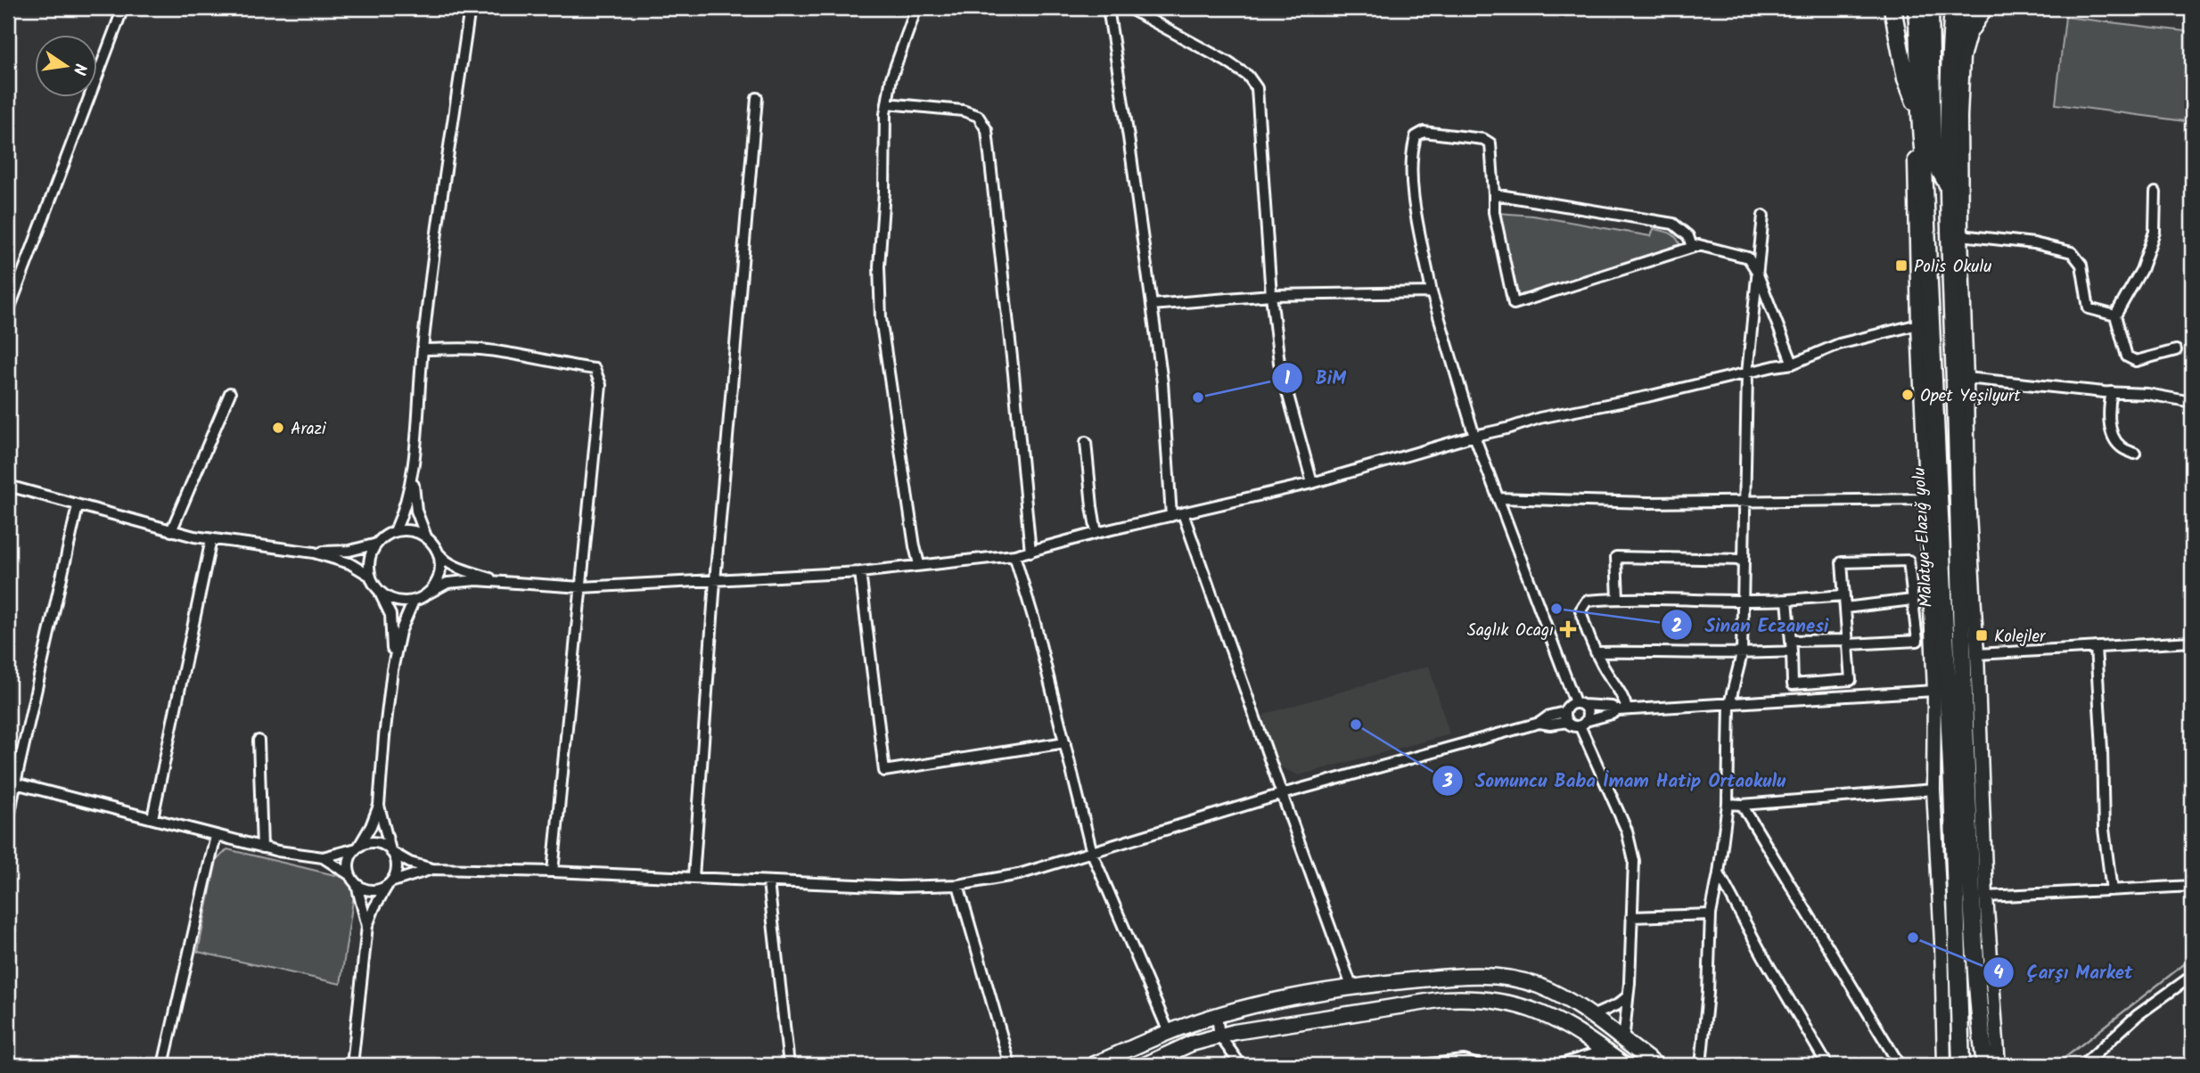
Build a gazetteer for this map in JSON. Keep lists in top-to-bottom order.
{
  "streets": {
    "highway": ["Malatya-Elazığ yolu"]
  },
  "places": {
    "transit": ["Polis Okulu", "Kolejler"],
    "other": [
      "Opet Yeşilyurt",
      "BiM",
      "Arazi",
      "Sinan Eczanesi",
      "Somuncu Baba İmam Hatip Ortaokulu",
      "Çarşı Market"
    ],
    "health": ["Saglık Ocagı"]
  },
  "north": "right"
}
